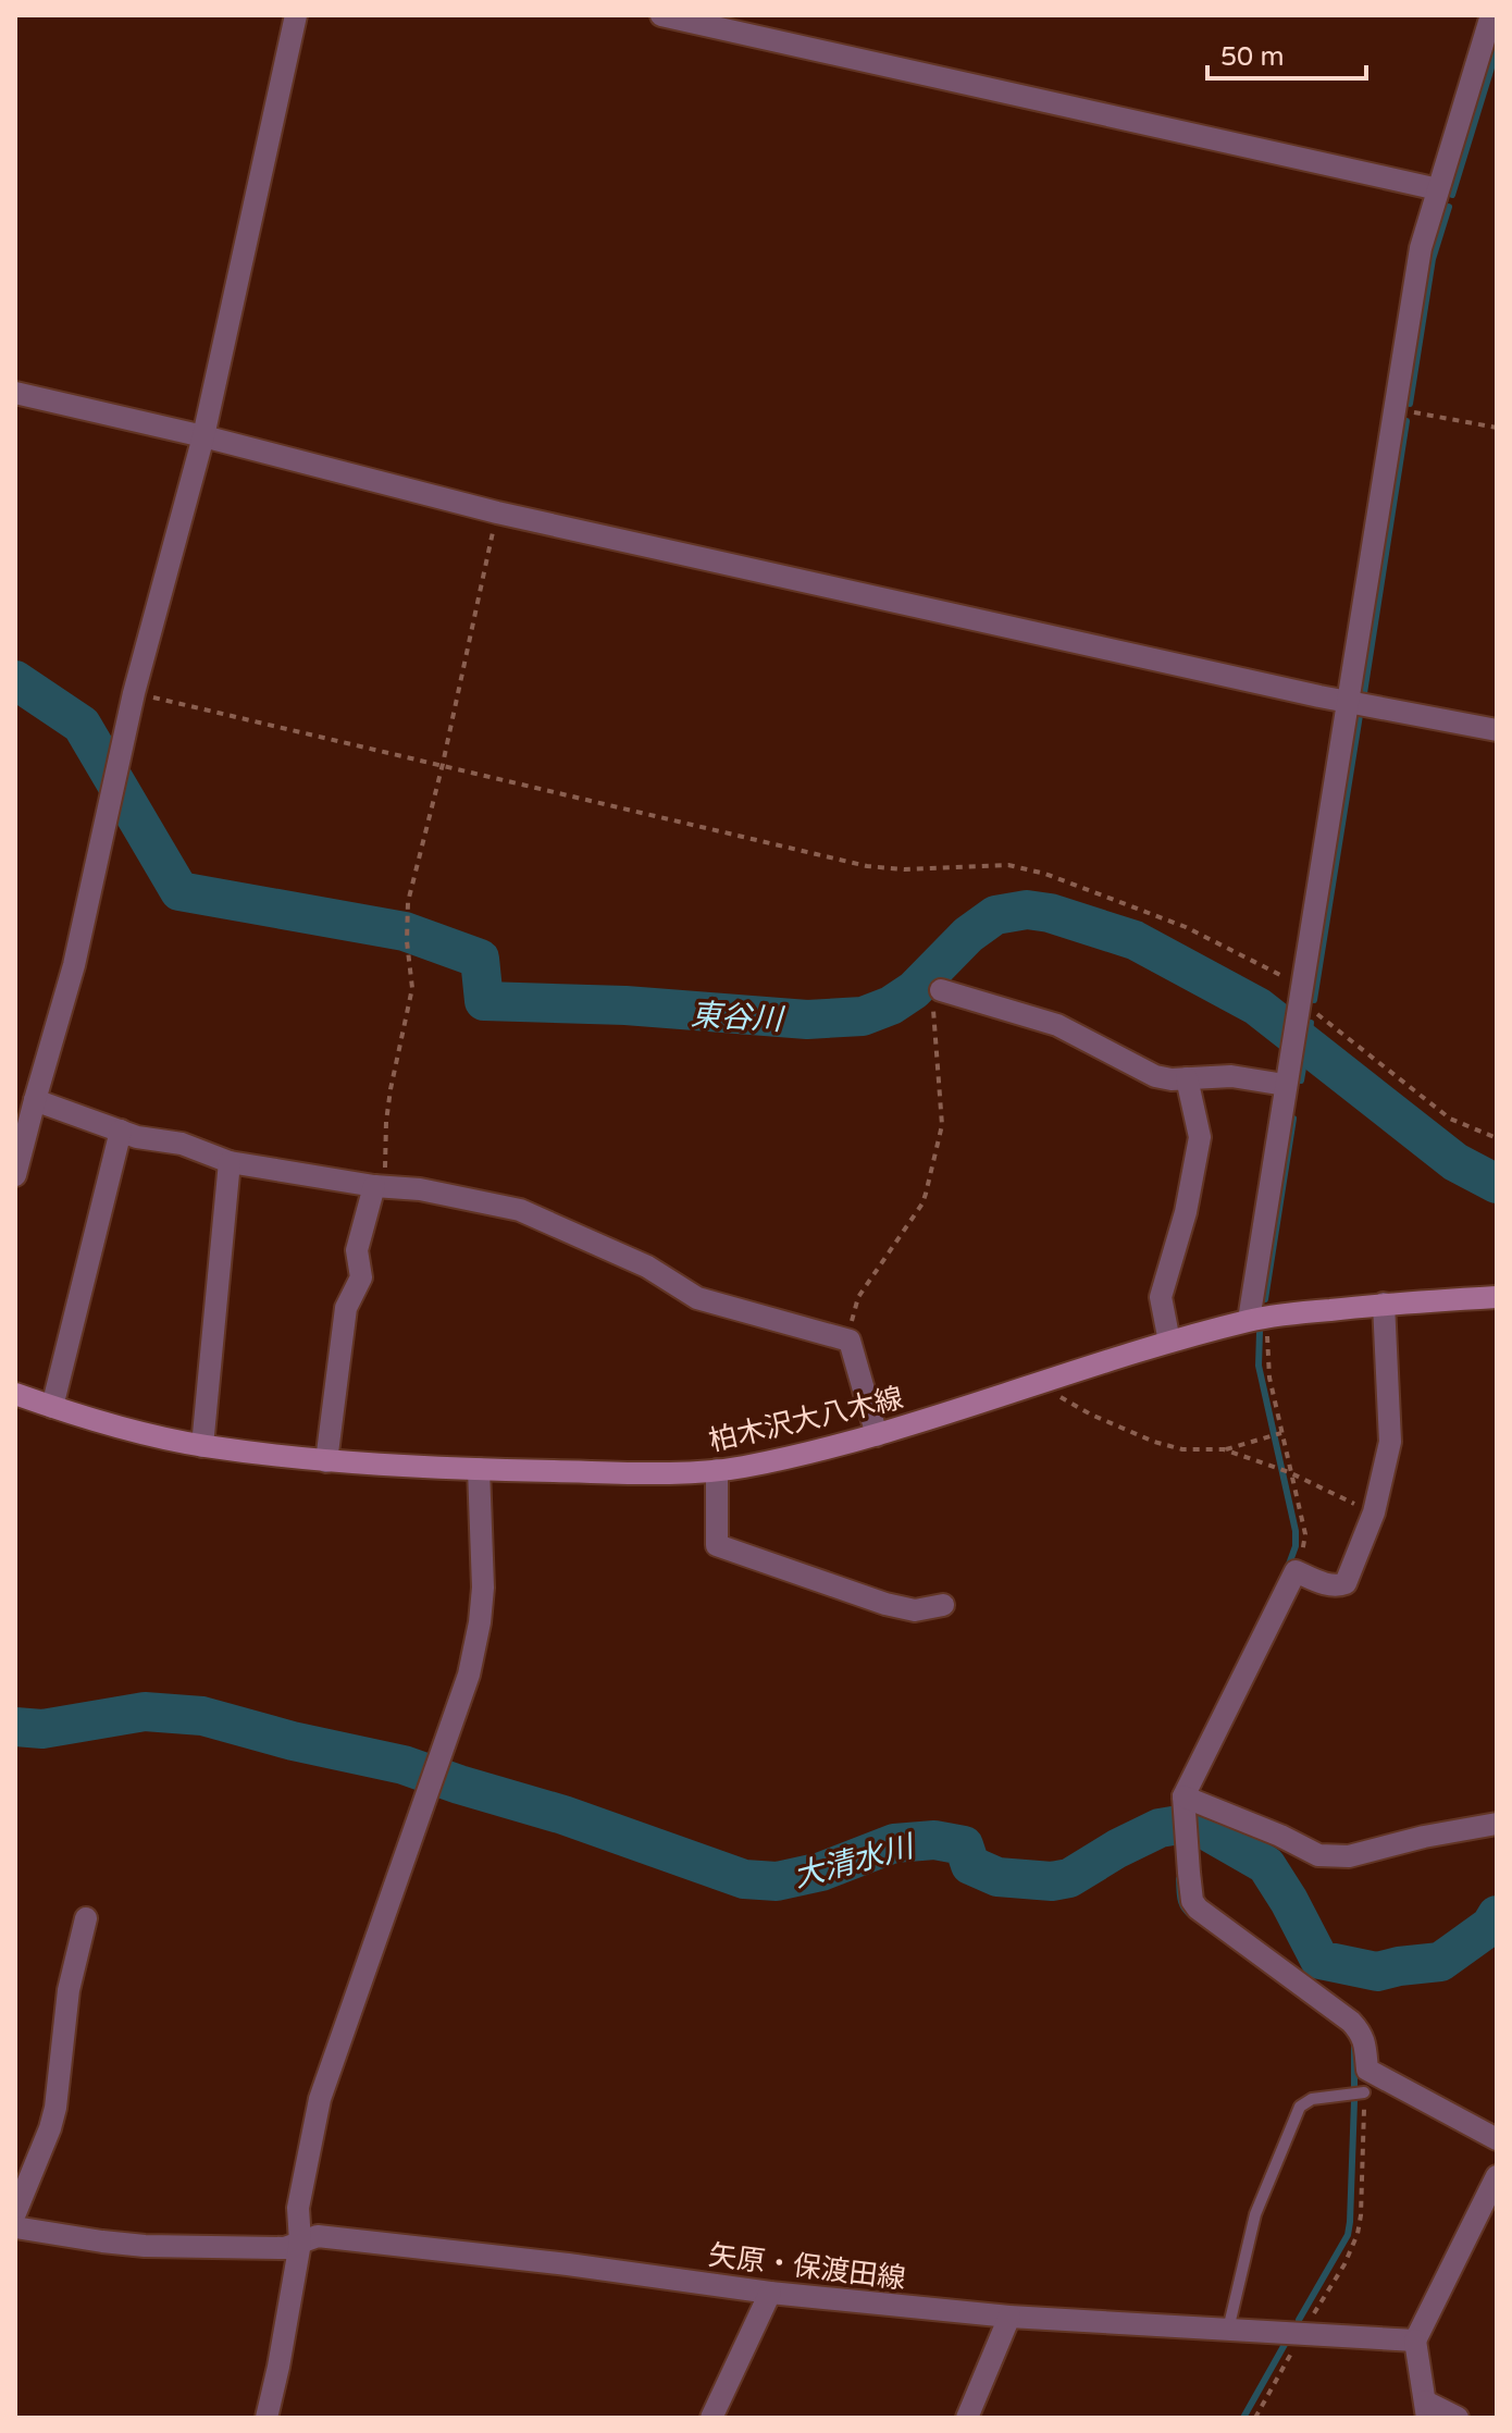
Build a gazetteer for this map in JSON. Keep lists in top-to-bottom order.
{
  "streets": {
    "main road": ["柏木沢大八木線"],
    "street": ["矢原・保渡田線"]
  },
  "water": ["東谷川", "大清水川"],
  "scale_bar": "50 m"
}
